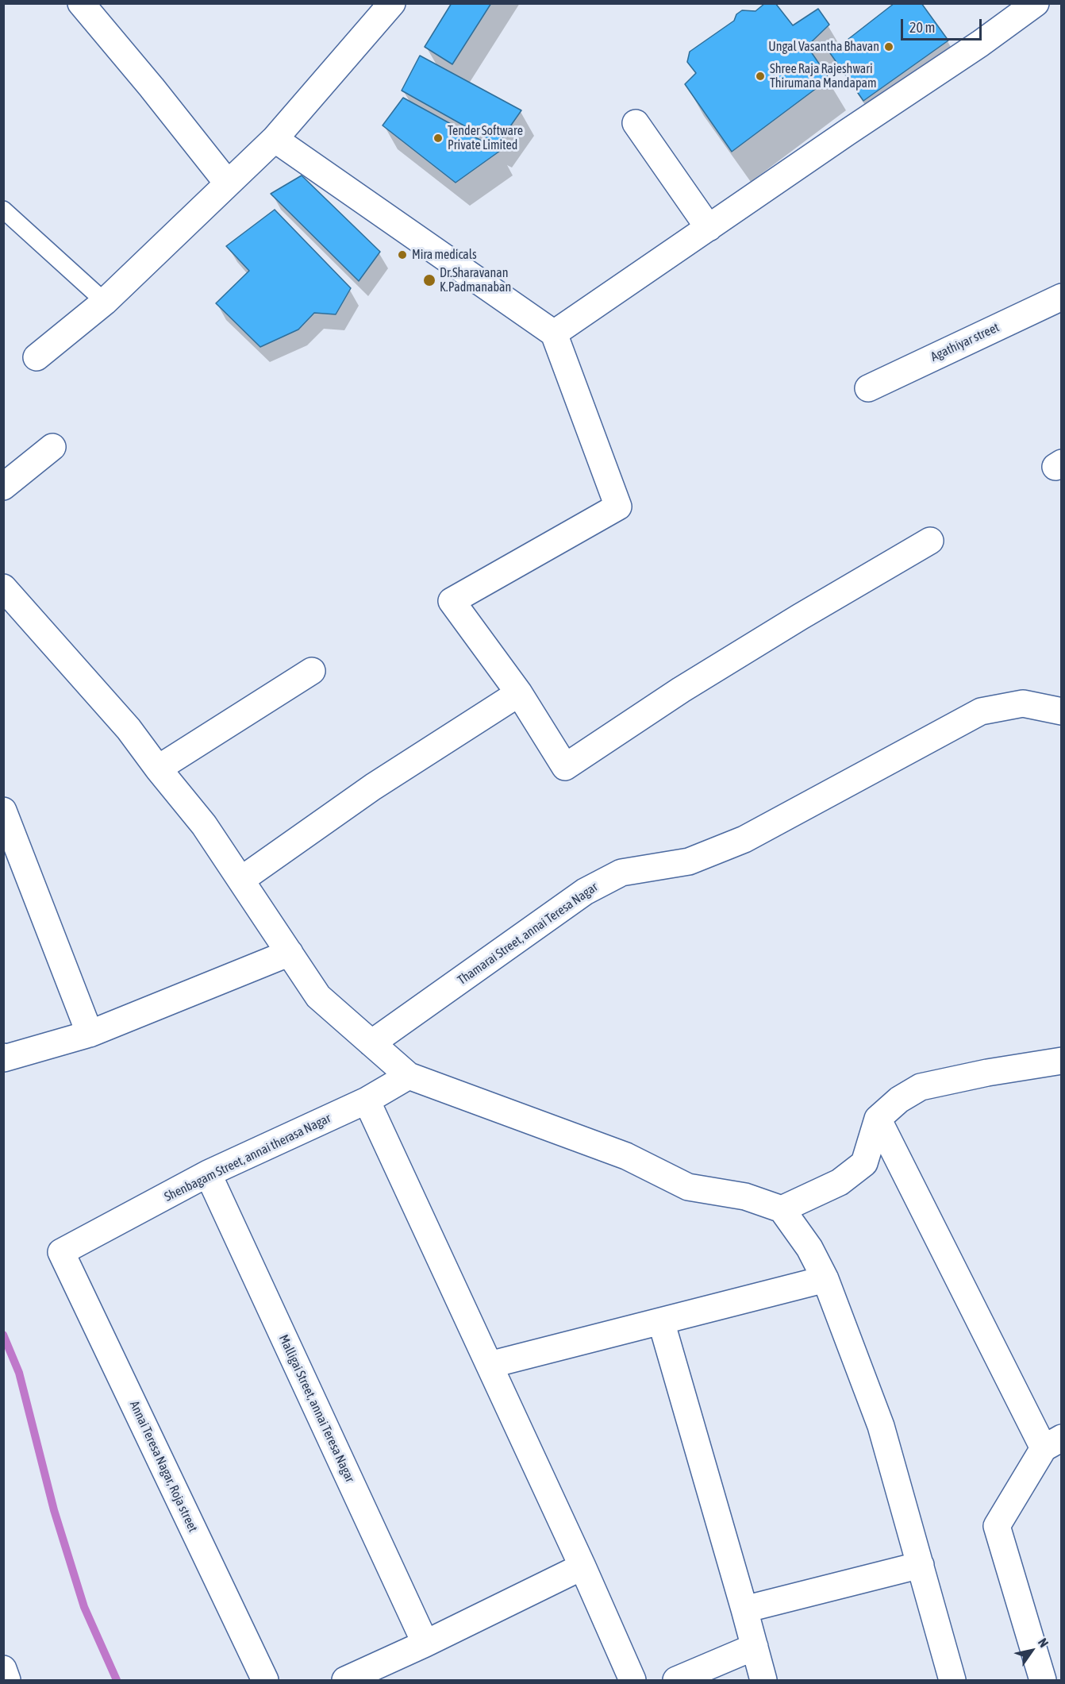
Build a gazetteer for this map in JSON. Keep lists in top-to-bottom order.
{
  "streets": {
    "street": [
      "Agathiyar street",
      "Thamarai Street, annai Teresa Nagar",
      "Shenbagam Street, annai therasa Nagar",
      "Malligai Street, annai Teresa Nagar",
      "Annai Teresa Nagar, Roja street"
    ]
  },
  "crossings": [
    ["Shenbagam Street, annai therasa Nagar", "Malligai Street, annai Teresa Nagar"],
    ["Shenbagam Street, annai therasa Nagar", "Annai Teresa Nagar, Roja street"]
  ],
  "places": [
    "Ungal Vasantha Bhavan",
    "Shree Raja Rajeshwari Thirumana Mandapam",
    "Tender Software Private Limited",
    "Mira medicals",
    "Dr.Sharavanan K.Padmanaban"
  ],
  "scale_bar": "20 m",
  "north": "top right"
}
